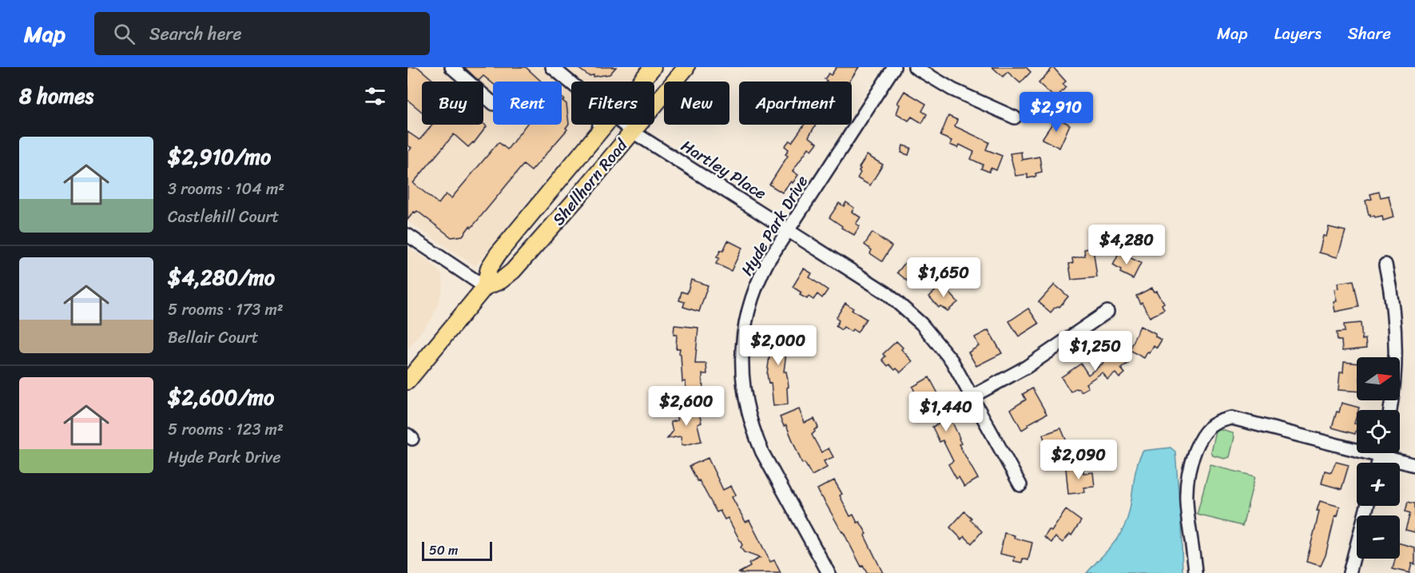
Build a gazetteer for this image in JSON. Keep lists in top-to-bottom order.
{
  "streets": {
    "main road": ["Shellhorn Road"],
    "street": ["Hartley Place", "Hyde Park Drive"]
  },
  "crossings": [
    ["Hartley Place", "Shellhorn Road"],
    ["Hartley Place", "Hyde Park Drive"]
  ],
  "scale_bar": "50 m",
  "north": "right",
  "page": {
    "header": "Map",
    "search": "Search here",
    "nav": ["Map", "Layers", "Share"],
    "heading": "8 homes",
    "chip": [
      "Buy",
      "Rent",
      "Filters",
      "New",
      "Apartment"
    ],
    "price": [
      "$2,910",
      "$4,280",
      "$1,650",
      "$2,000",
      "$1,250",
      "$2,600",
      "$1,440",
      "$2,090"
    ],
    "list": [
      {
        "name": "$2,910/mo",
        "note": "3 rooms · 104 m² · Castlehill Court"
      },
      {
        "name": "$4,280/mo",
        "note": "5 rooms · 173 m² · Bellair Court"
      },
      {
        "name": "$2,600/mo",
        "note": "5 rooms · 123 m² · Hyde Park Drive"
      }
    ],
    "map_buttons": ["+", "−"],
    "scale": "50 m"
  }
}
